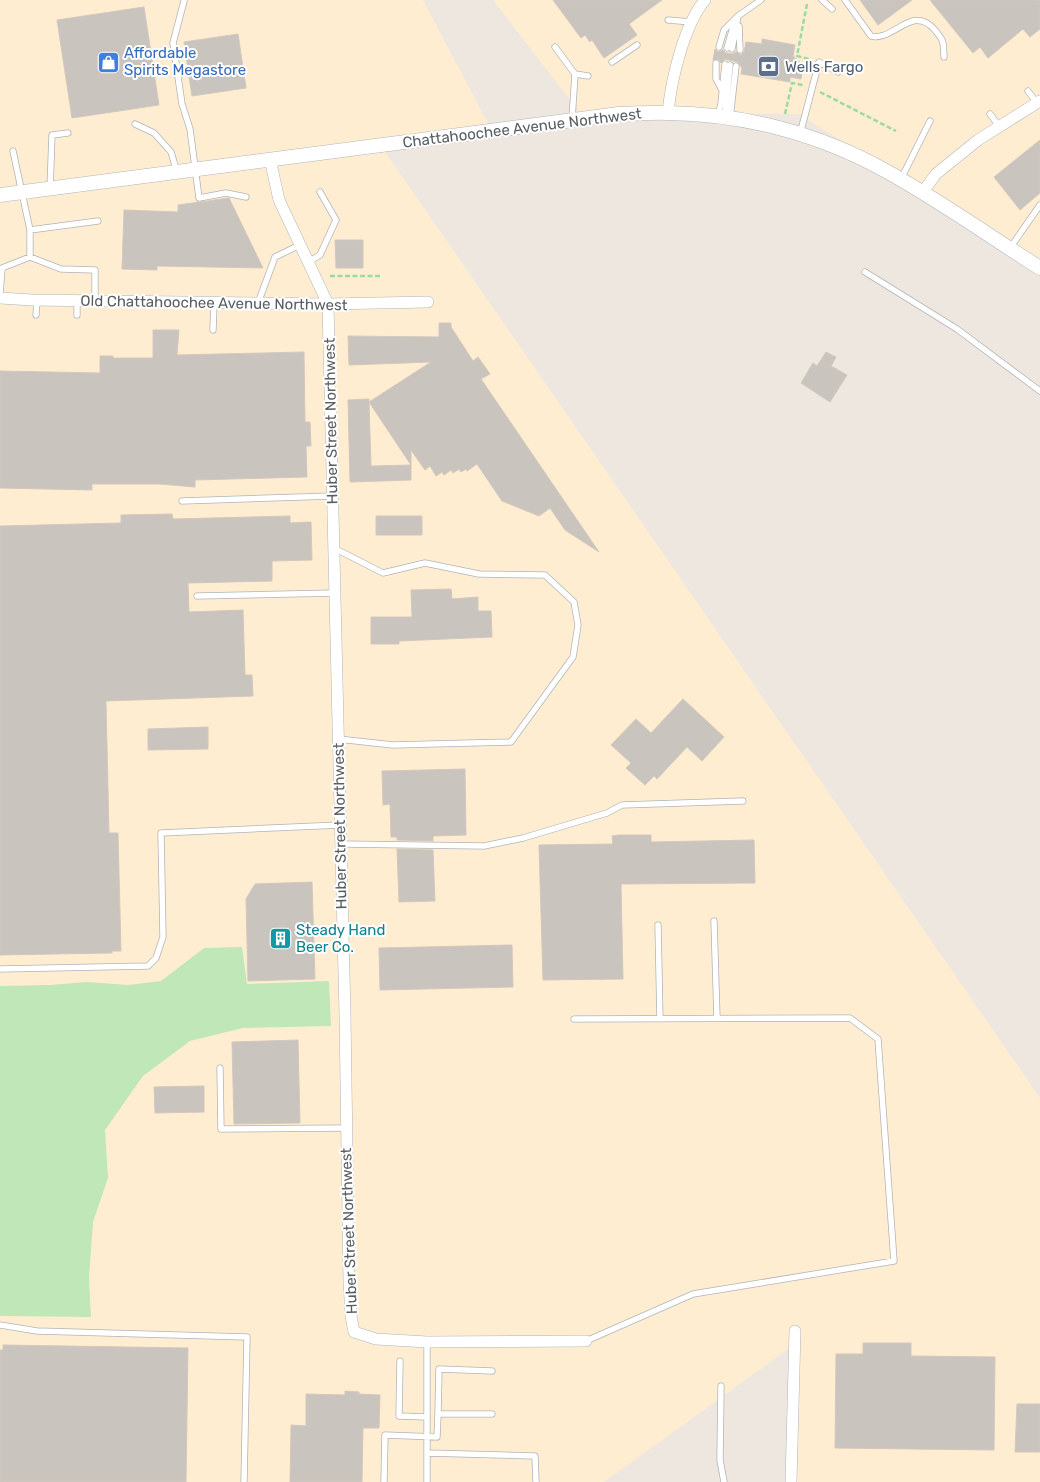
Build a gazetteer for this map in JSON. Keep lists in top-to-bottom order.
{
  "streets": {
    "street": ["Chattahoochee Avenue Northwest", "Old Chattahoochee Avenue Northwest", "Huber Street Northwest"]
  },
  "crossings": [
    ["Chattahoochee Avenue Northwest", "Huber Street Northwest"],
    ["Old Chattahoochee Avenue Northwest", "Huber Street Northwest"]
  ],
  "places": {
    "shop": ["Affordable Spirits Megastore"],
    "bank": ["Wells Fargo"],
    "building": ["Steady Hand Beer Co."]
  }
}
